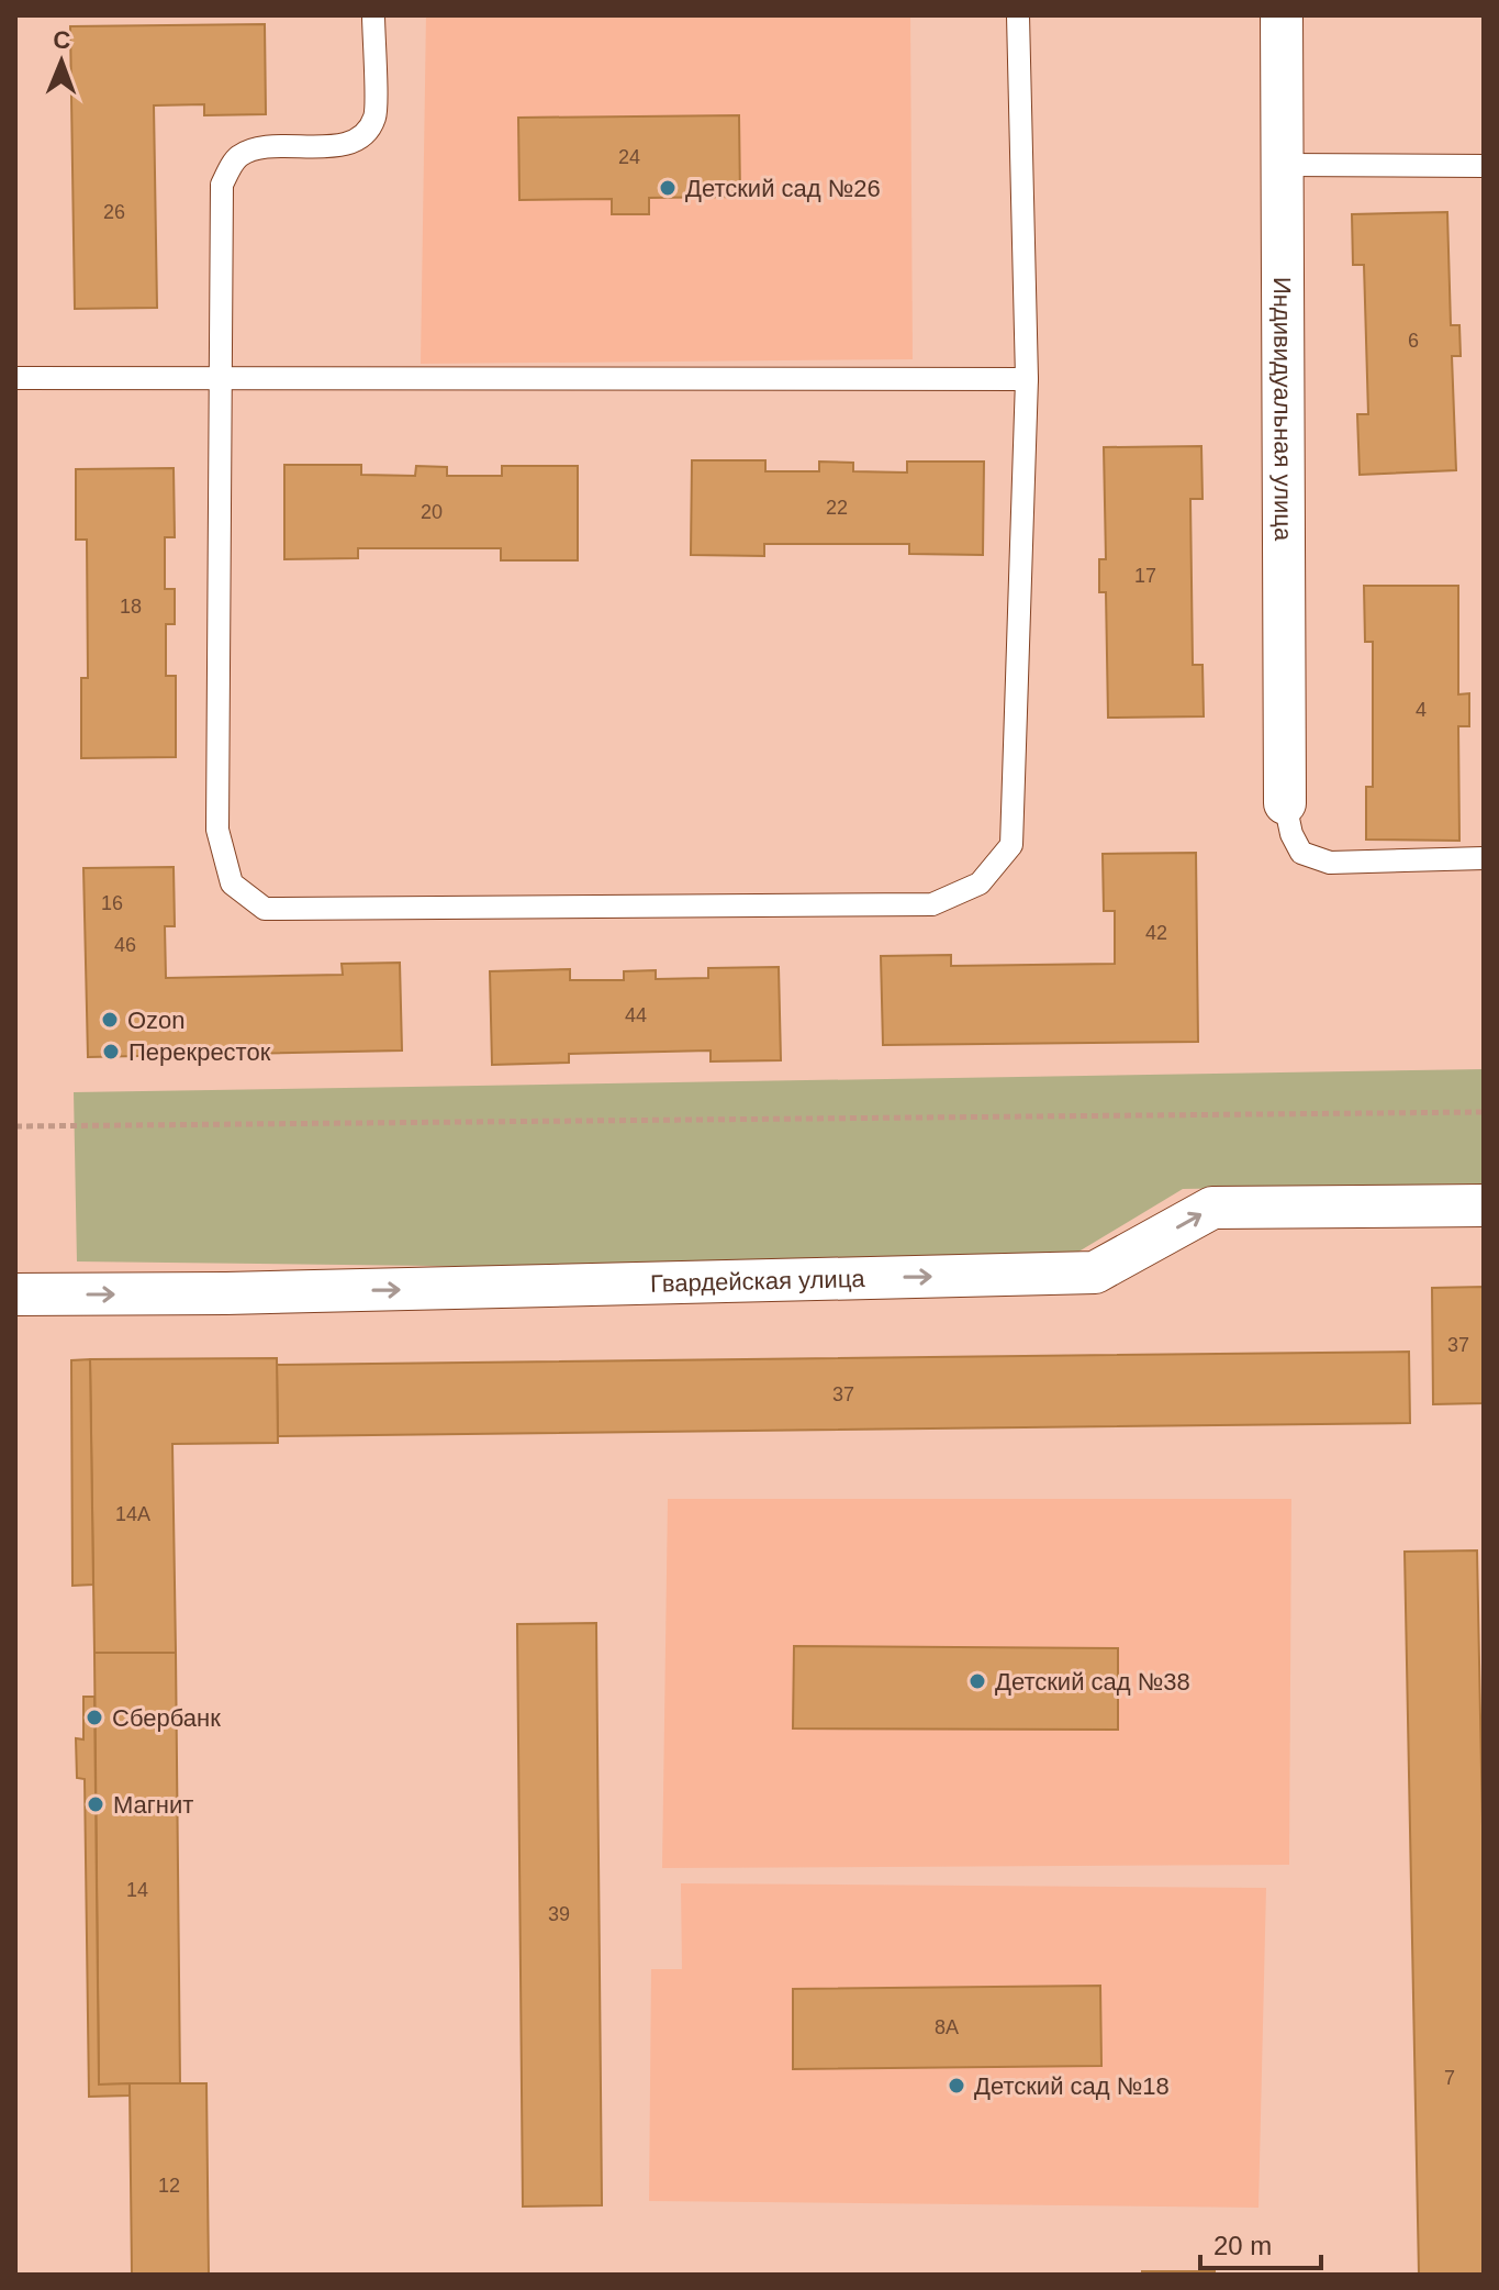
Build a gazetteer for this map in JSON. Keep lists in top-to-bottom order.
{
  "streets": {
    "street": ["Индивидуальная улица", "Гвардейская улица"]
  },
  "one_way": ["Гвардейская улица"],
  "places": [
    "Детский сад №26",
    "Ozon",
    "Перекресток",
    "Детский сад №38",
    "Сбербанк",
    "Магнит",
    "Детский сад №18"
  ],
  "house_numbers": [
    "24",
    "26",
    "6",
    "22",
    "20",
    "17",
    "18",
    "4",
    "16",
    "42",
    "46",
    "44",
    "37",
    "37",
    "14А",
    "14",
    "39",
    "8А",
    "7",
    "12"
  ],
  "scale_bar": "20 m",
  "north": "top"
}
